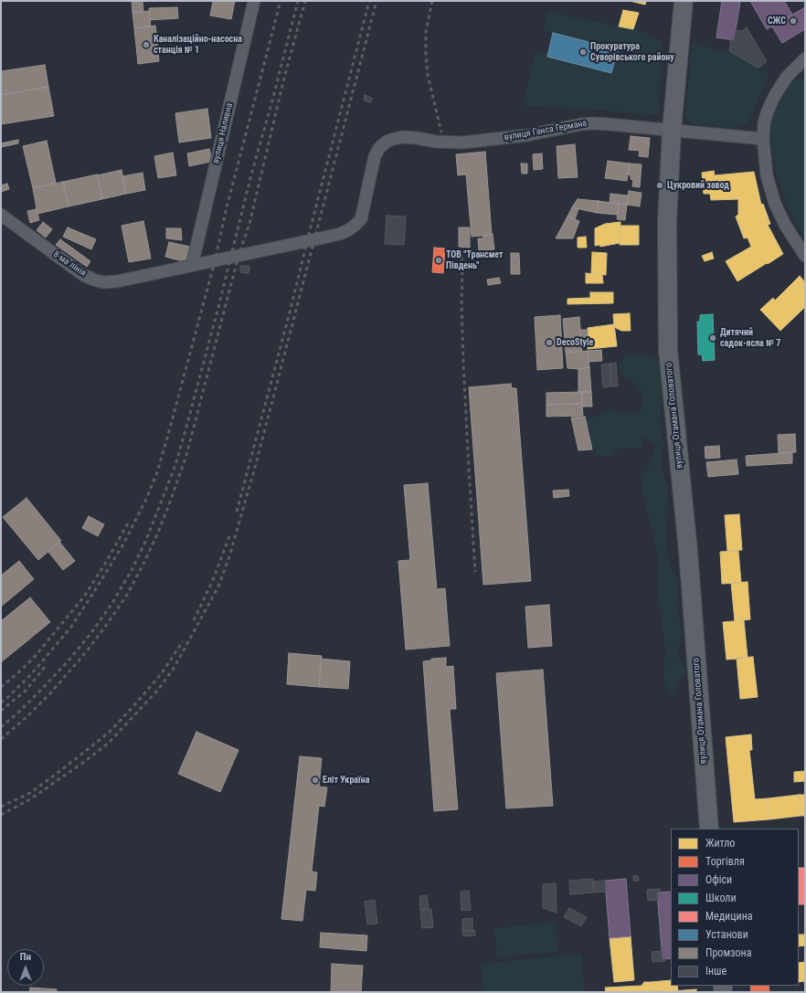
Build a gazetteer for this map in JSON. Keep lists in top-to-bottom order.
{
  "streets": {
    "main road": ["вулиця Отамана Головатого"],
    "street": ["вулиця Ганса Германа", "вулиця Наливна", "8-ма лінія"]
  },
  "crossings": [
    ["вулиця Ганса Германа", "8-ма лінія"],
    ["вулиця Ганса Германа", "вулиця Отамана Головатого"],
    ["вулиця Наливна", "8-ма лінія"]
  ],
  "places": [
    "СЖС",
    "Каналізаційно-насосна станція № 1",
    "Прокуратура Суворівського району",
    "Цукровий завод",
    "ТОВ \"Трансмет Південь\"",
    "Дитячий садок-ясла № 7",
    "DecoStyle",
    "Еліт Україна"
  ],
  "legend": [
    "Житло",
    "Торгівля",
    "Офіси",
    "Школи",
    "Медицина",
    "Установи",
    "Промзона",
    "Інше"
  ],
  "north": "top"
}
